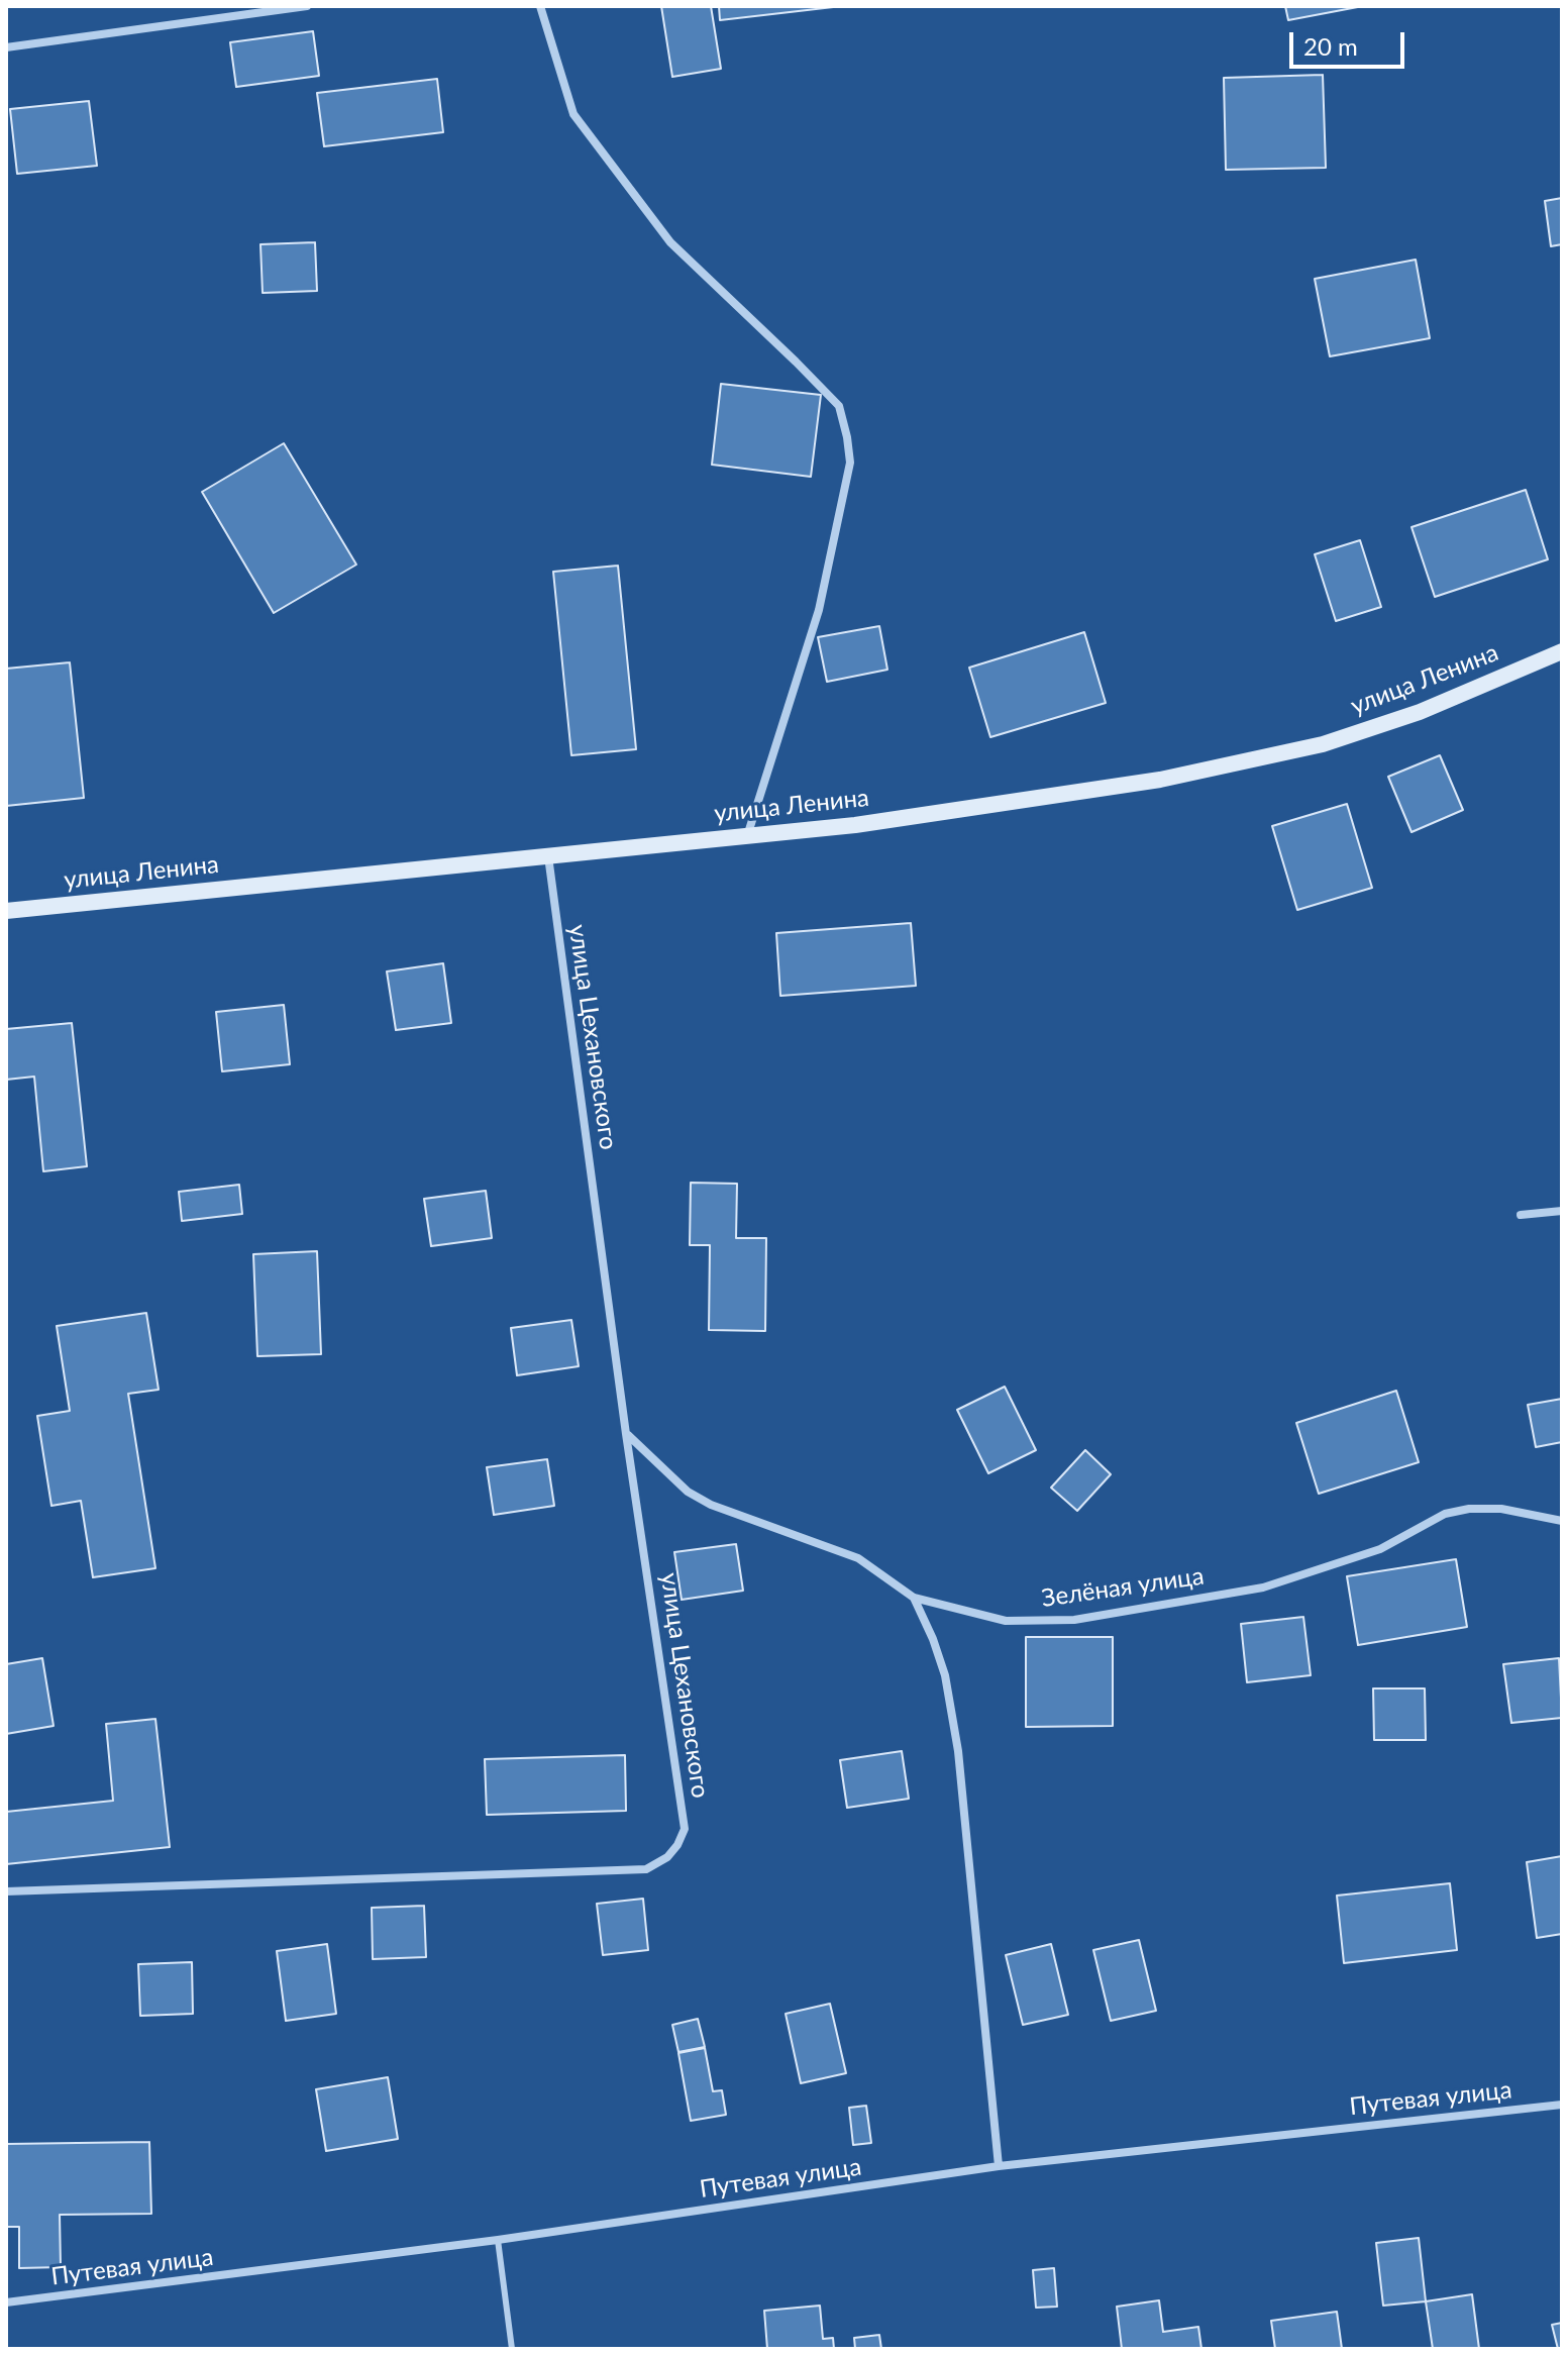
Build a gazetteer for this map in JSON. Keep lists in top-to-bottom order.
{
  "streets": {
    "street": [
      "улица Ленина",
      "улица Цехановского",
      "Зелёная улица",
      "Путевая улица"
    ]
  },
  "crossings": [
    ["улица Ленина", "улица Цехановского"],
    ["улица Цехановского", "Зелёная улица"]
  ],
  "scale_bar": "20 m"
}
